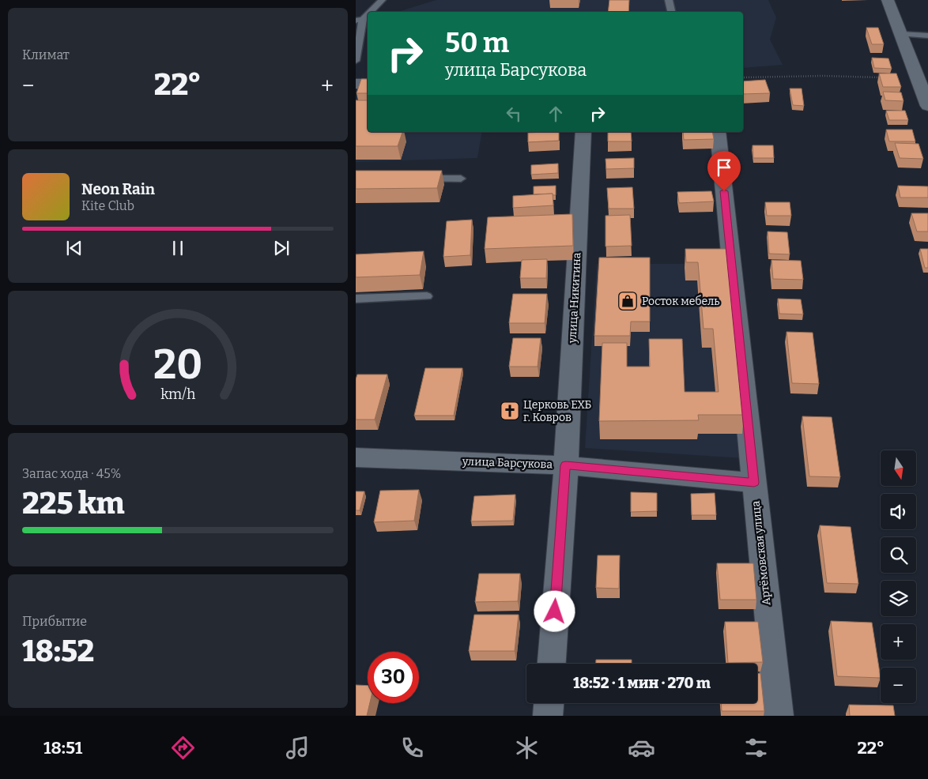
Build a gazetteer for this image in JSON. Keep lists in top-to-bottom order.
{
  "streets": {
    "street": ["улица Никитина", "улица Барсукова", "Артёмовская улица"]
  },
  "crossings": [
    ["улица Никитина", "улица Барсукова"],
    ["улица Барсукова", "Артёмовская улица"]
  ],
  "places": {
    "shop": ["Росток мебель"],
    "church": ["Церковь ЕХБ г. Ковров"]
  },
  "north": "bottom",
  "page": {
    "tile": [
      "Климат",
      ["Запас хода · 45%", "225 km"],
      ["Прибытие", "18:52"]
    ],
    "turn": ["50 m", "улица Барсукова"],
    "heat": ["−", "22°", "+"],
    "song": ["Neon Rain", "Kite Club"],
    "map_buttons": ["+", "−"],
    "limit": "30",
    "trip": "18:52 · 1 мин · 270 m",
    "tabs": ["18:51", "22°"],
    "gauge": ["20", "km/h"]
  }
}
